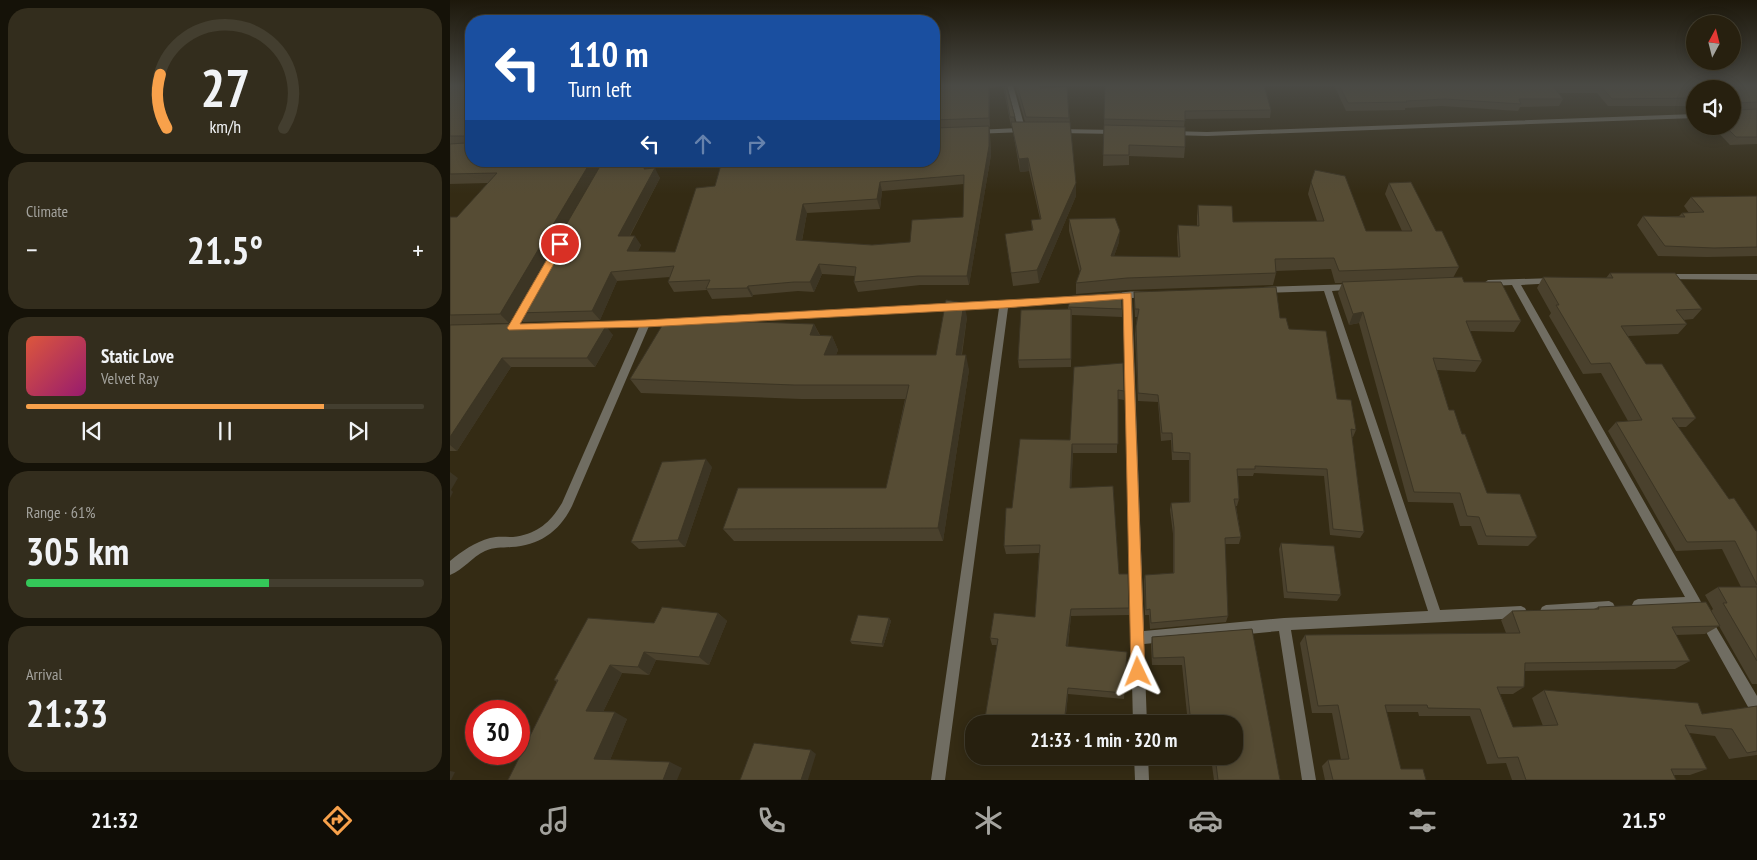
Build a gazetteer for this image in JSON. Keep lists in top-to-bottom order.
{
  "north": "top",
  "page": {
    "turn": ["110 m", "Turn left"],
    "tile": [
      "Climate",
      ["Range · 61%", "305 km"],
      ["Arrival", "21:33"]
    ],
    "heat": ["−", "21.5°", "+"],
    "song": ["Static Love", "Velvet Ray"],
    "limit": "30",
    "trip": "21:33 · 1 min · 320 m",
    "tabs": ["21:32", "21.5°"],
    "gauge": ["27", "km/h"]
  }
}
